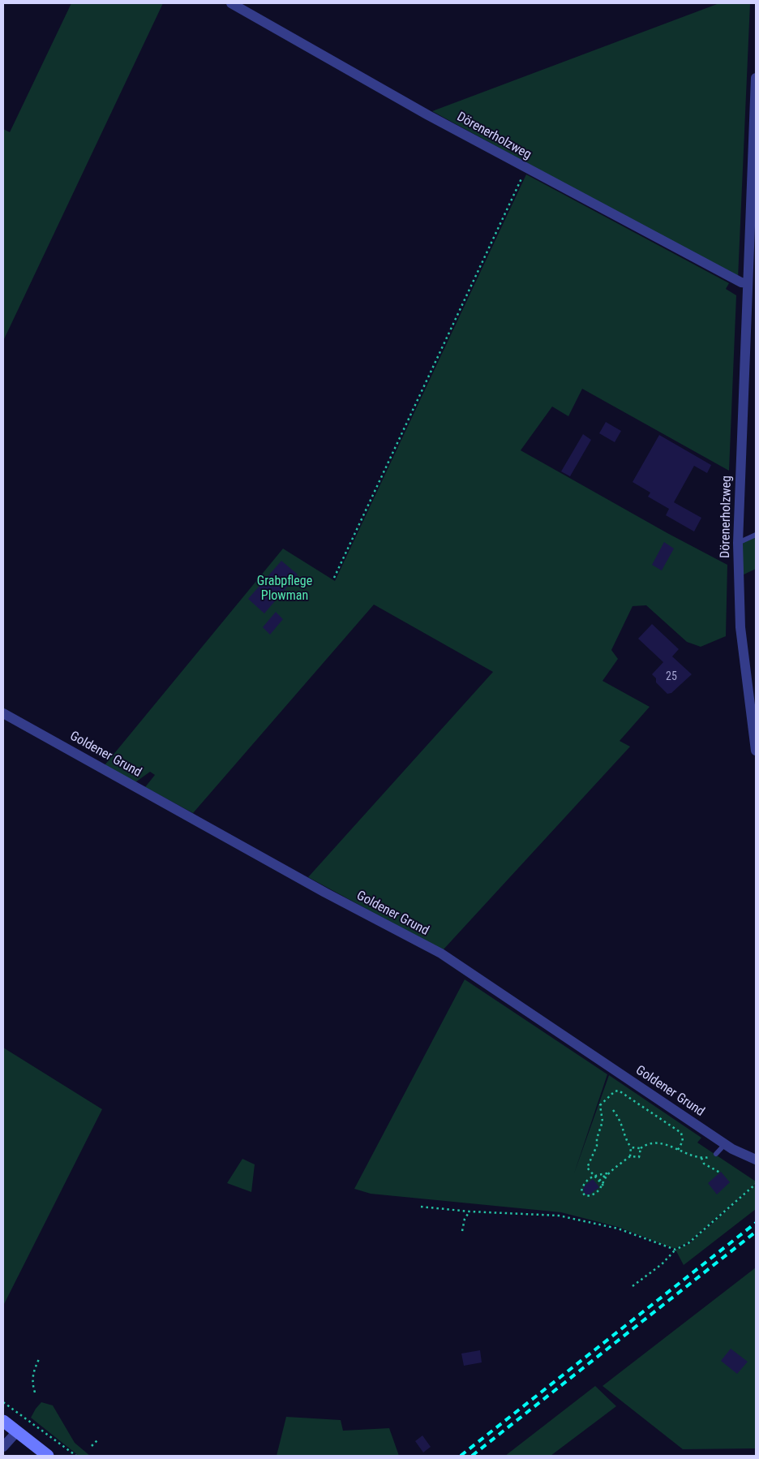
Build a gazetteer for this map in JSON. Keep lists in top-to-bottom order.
{
  "streets": {
    "street": ["Dörenerholzweg", "Goldener Grund"]
  },
  "parks": ["Grabpflege Plowman"],
  "house_numbers": ["25"]
}
